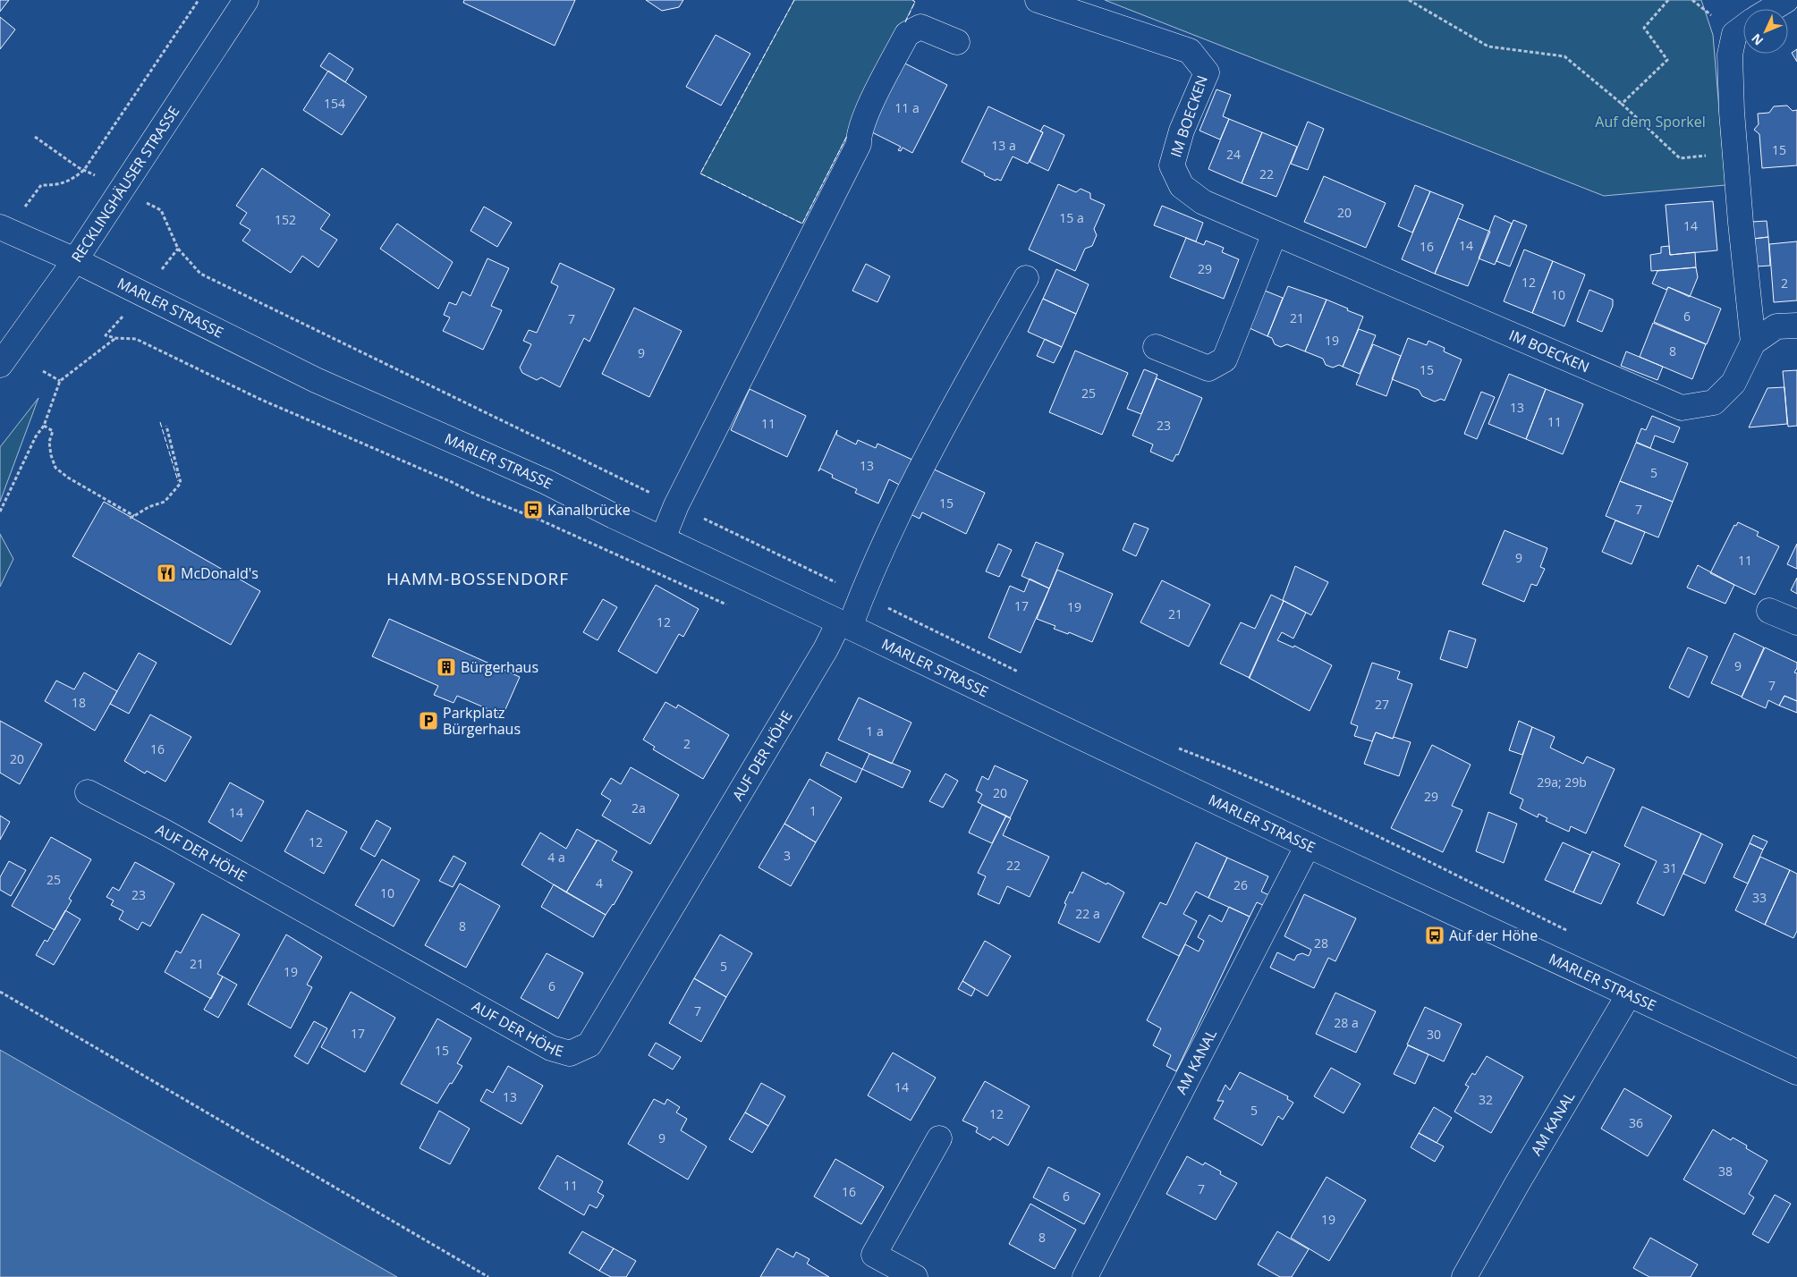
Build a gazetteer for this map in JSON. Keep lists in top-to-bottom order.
{
  "streets": {
    "street": [
      "IM BOECKEN",
      "RECKLINGHÄUSER STRASSE",
      "MARLER STRASSE",
      "AUF DER HÖHE",
      "AM KANAL"
    ]
  },
  "crossings": [
    ["RECKLINGHÄUSER STRASSE", "MARLER STRASSE"],
    ["MARLER STRASSE", "AUF DER HÖHE"],
    ["MARLER STRASSE", "AM KANAL"]
  ],
  "districts": ["HAMM-BOSSENDORF"],
  "parks": ["Auf dem Sporkel"],
  "places": {
    "bus stop": ["Kanalbrücke", "Auf der Höhe"],
    "restaurant": ["McDonald's"],
    "building": ["Bürgerhaus"],
    "parking": ["Parkplatz Bürgerhaus"]
  },
  "house_numbers": [
    "154",
    "11 a",
    "13 a",
    "15",
    "24",
    "22",
    "20",
    "15 a",
    "152",
    "14",
    "14",
    "16",
    "29",
    "12",
    "2",
    "10",
    "6",
    "21",
    "7",
    "19",
    "8",
    "9",
    "15",
    "25",
    "13",
    "11",
    "11",
    "23",
    "13",
    "5",
    "15",
    "7",
    "9",
    "11",
    "17",
    "19",
    "21",
    "12",
    "9",
    "7",
    "18",
    "27",
    "1 a",
    "2",
    "16",
    "20",
    "29a; 29b",
    "20",
    "29",
    "2a",
    "1",
    "14",
    "12",
    "3",
    "4 a",
    "22",
    "31",
    "25",
    "4",
    "26",
    "10",
    "23",
    "33",
    "22 a",
    "8",
    "28",
    "21",
    "5",
    "19",
    "6",
    "7",
    "28 a",
    "17",
    "30",
    "15",
    "14",
    "13",
    "32",
    "5",
    "12",
    "36",
    "9",
    "38",
    "11",
    "7",
    "16",
    "6",
    "19",
    "8"
  ],
  "north": "bottom left"
}
